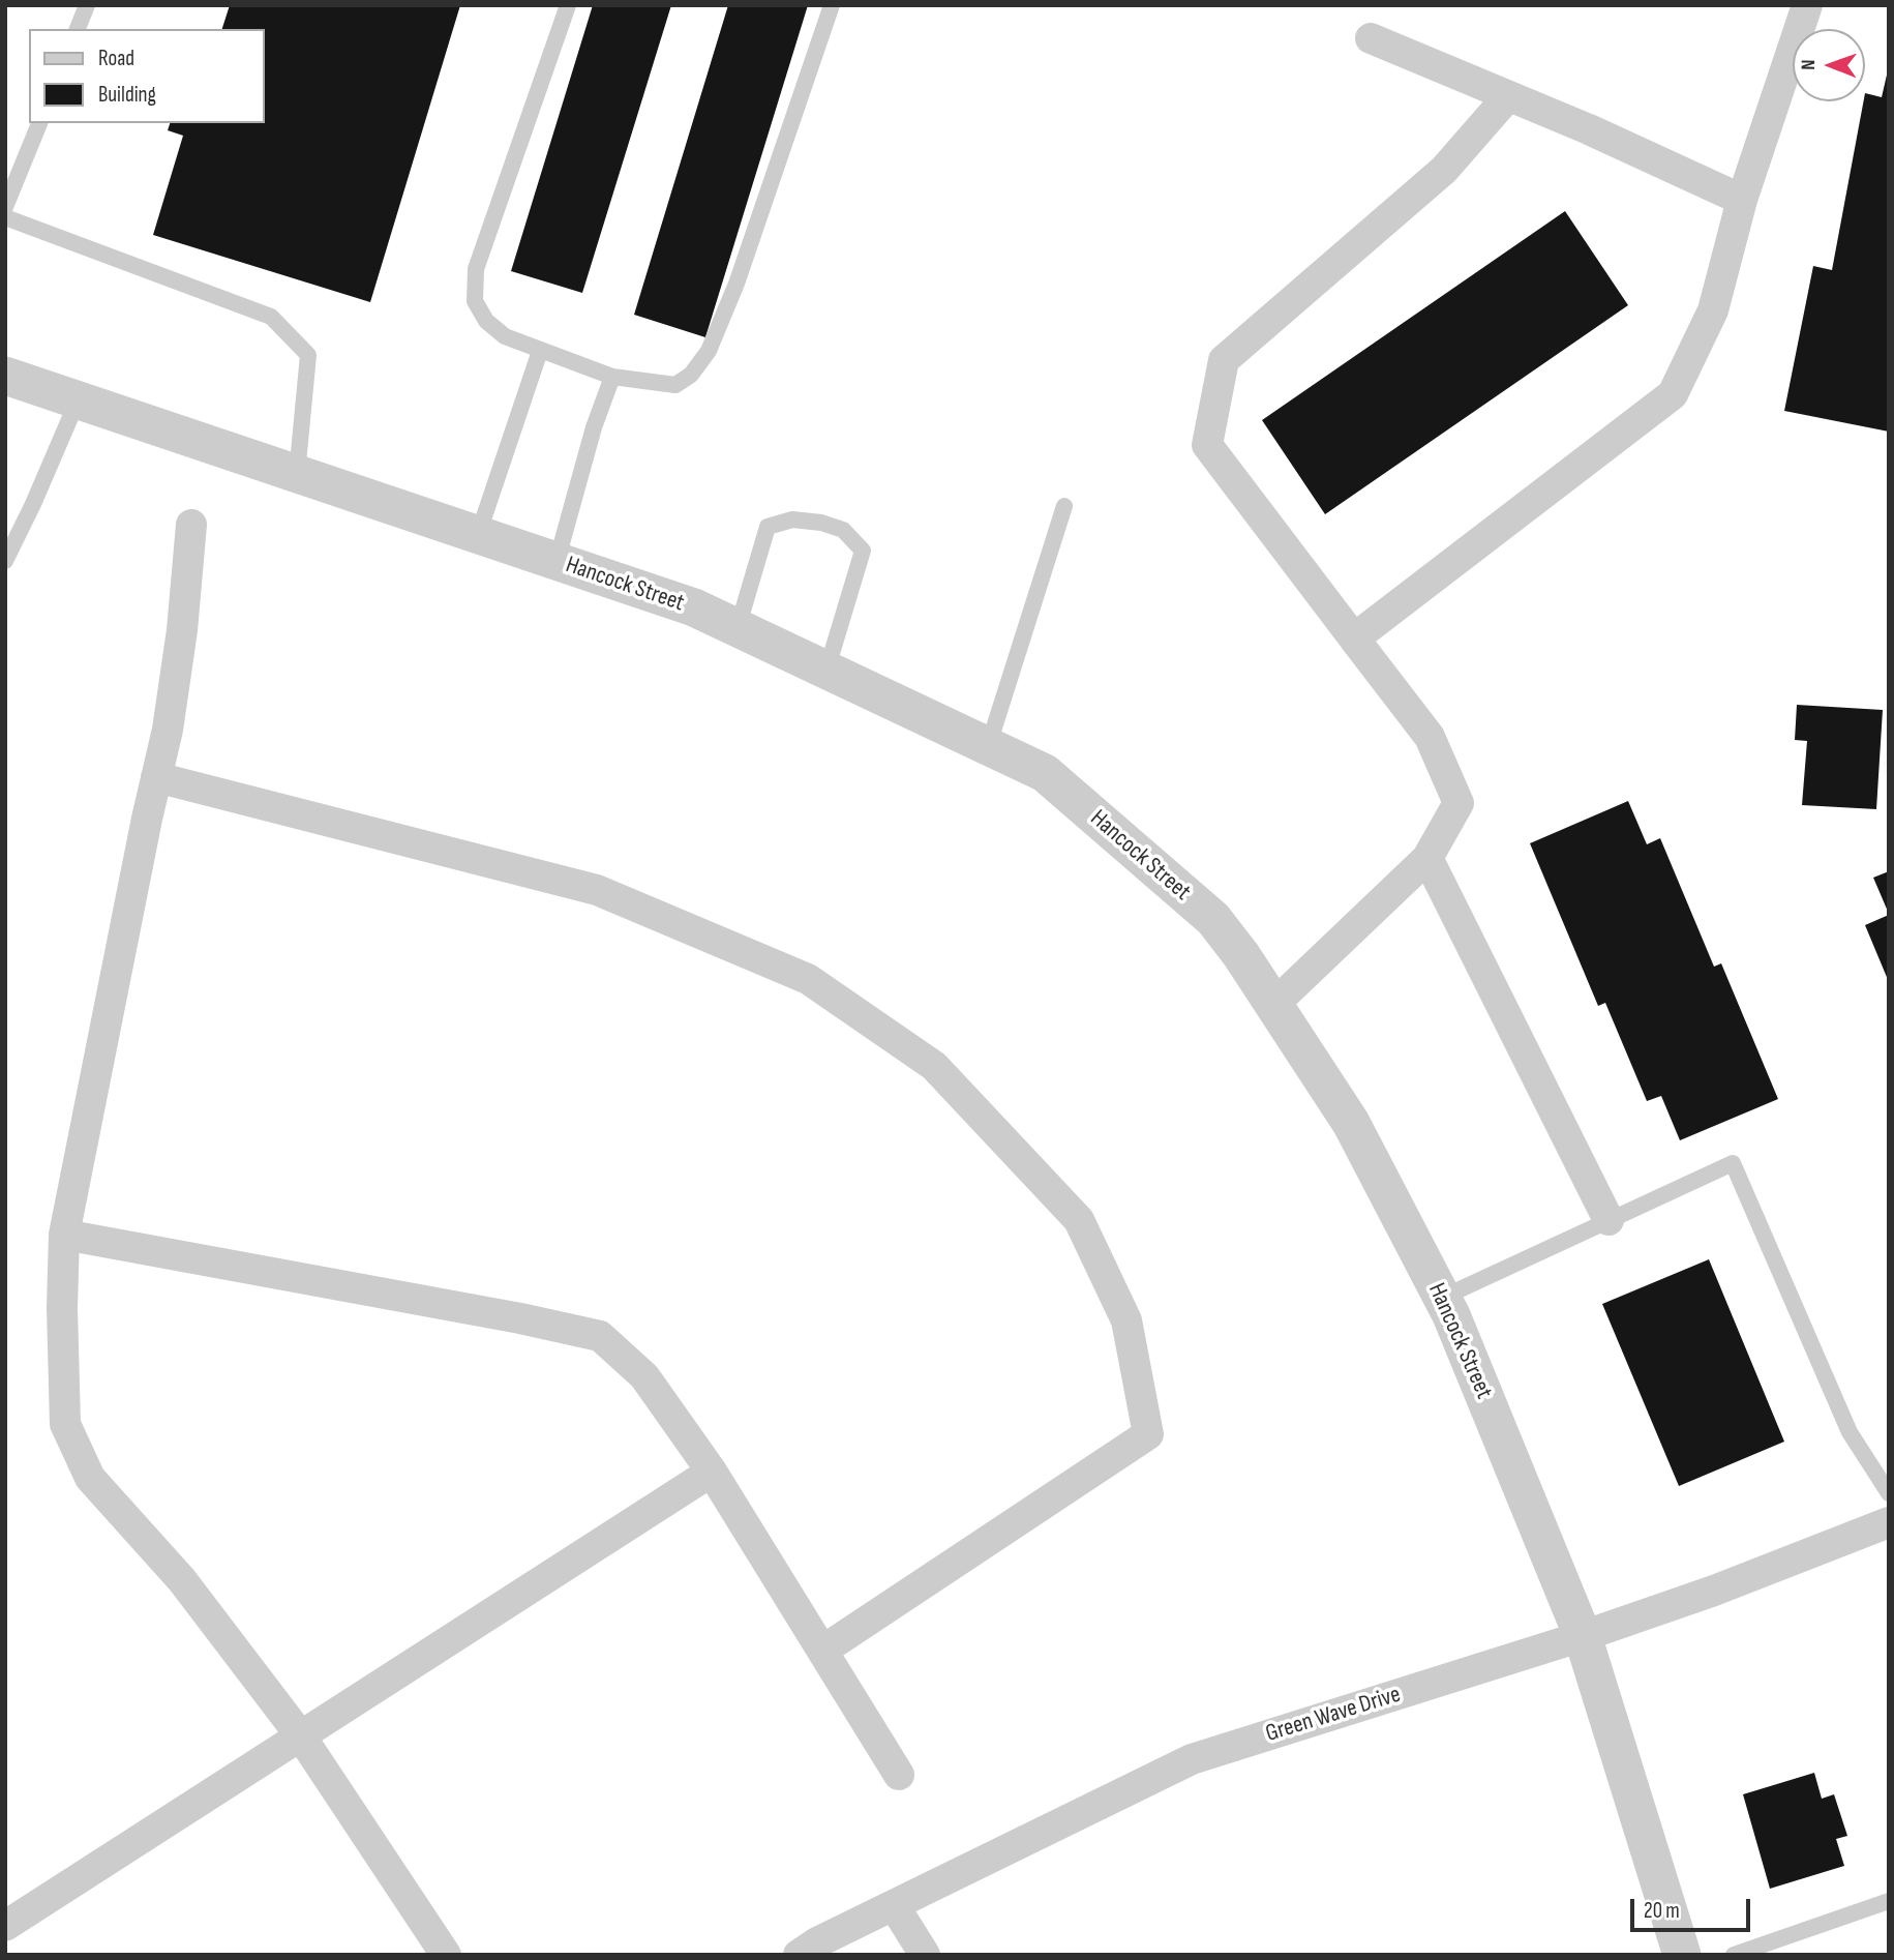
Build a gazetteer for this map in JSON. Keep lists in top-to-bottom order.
{
  "streets": {
    "street": ["Hancock Street", "Green Wave Drive"]
  },
  "crossings": [
    ["Hancock Street", "Green Wave Drive"]
  ],
  "legend": ["Road", "Building"],
  "scale_bar": "20 m",
  "north": "left"
}
